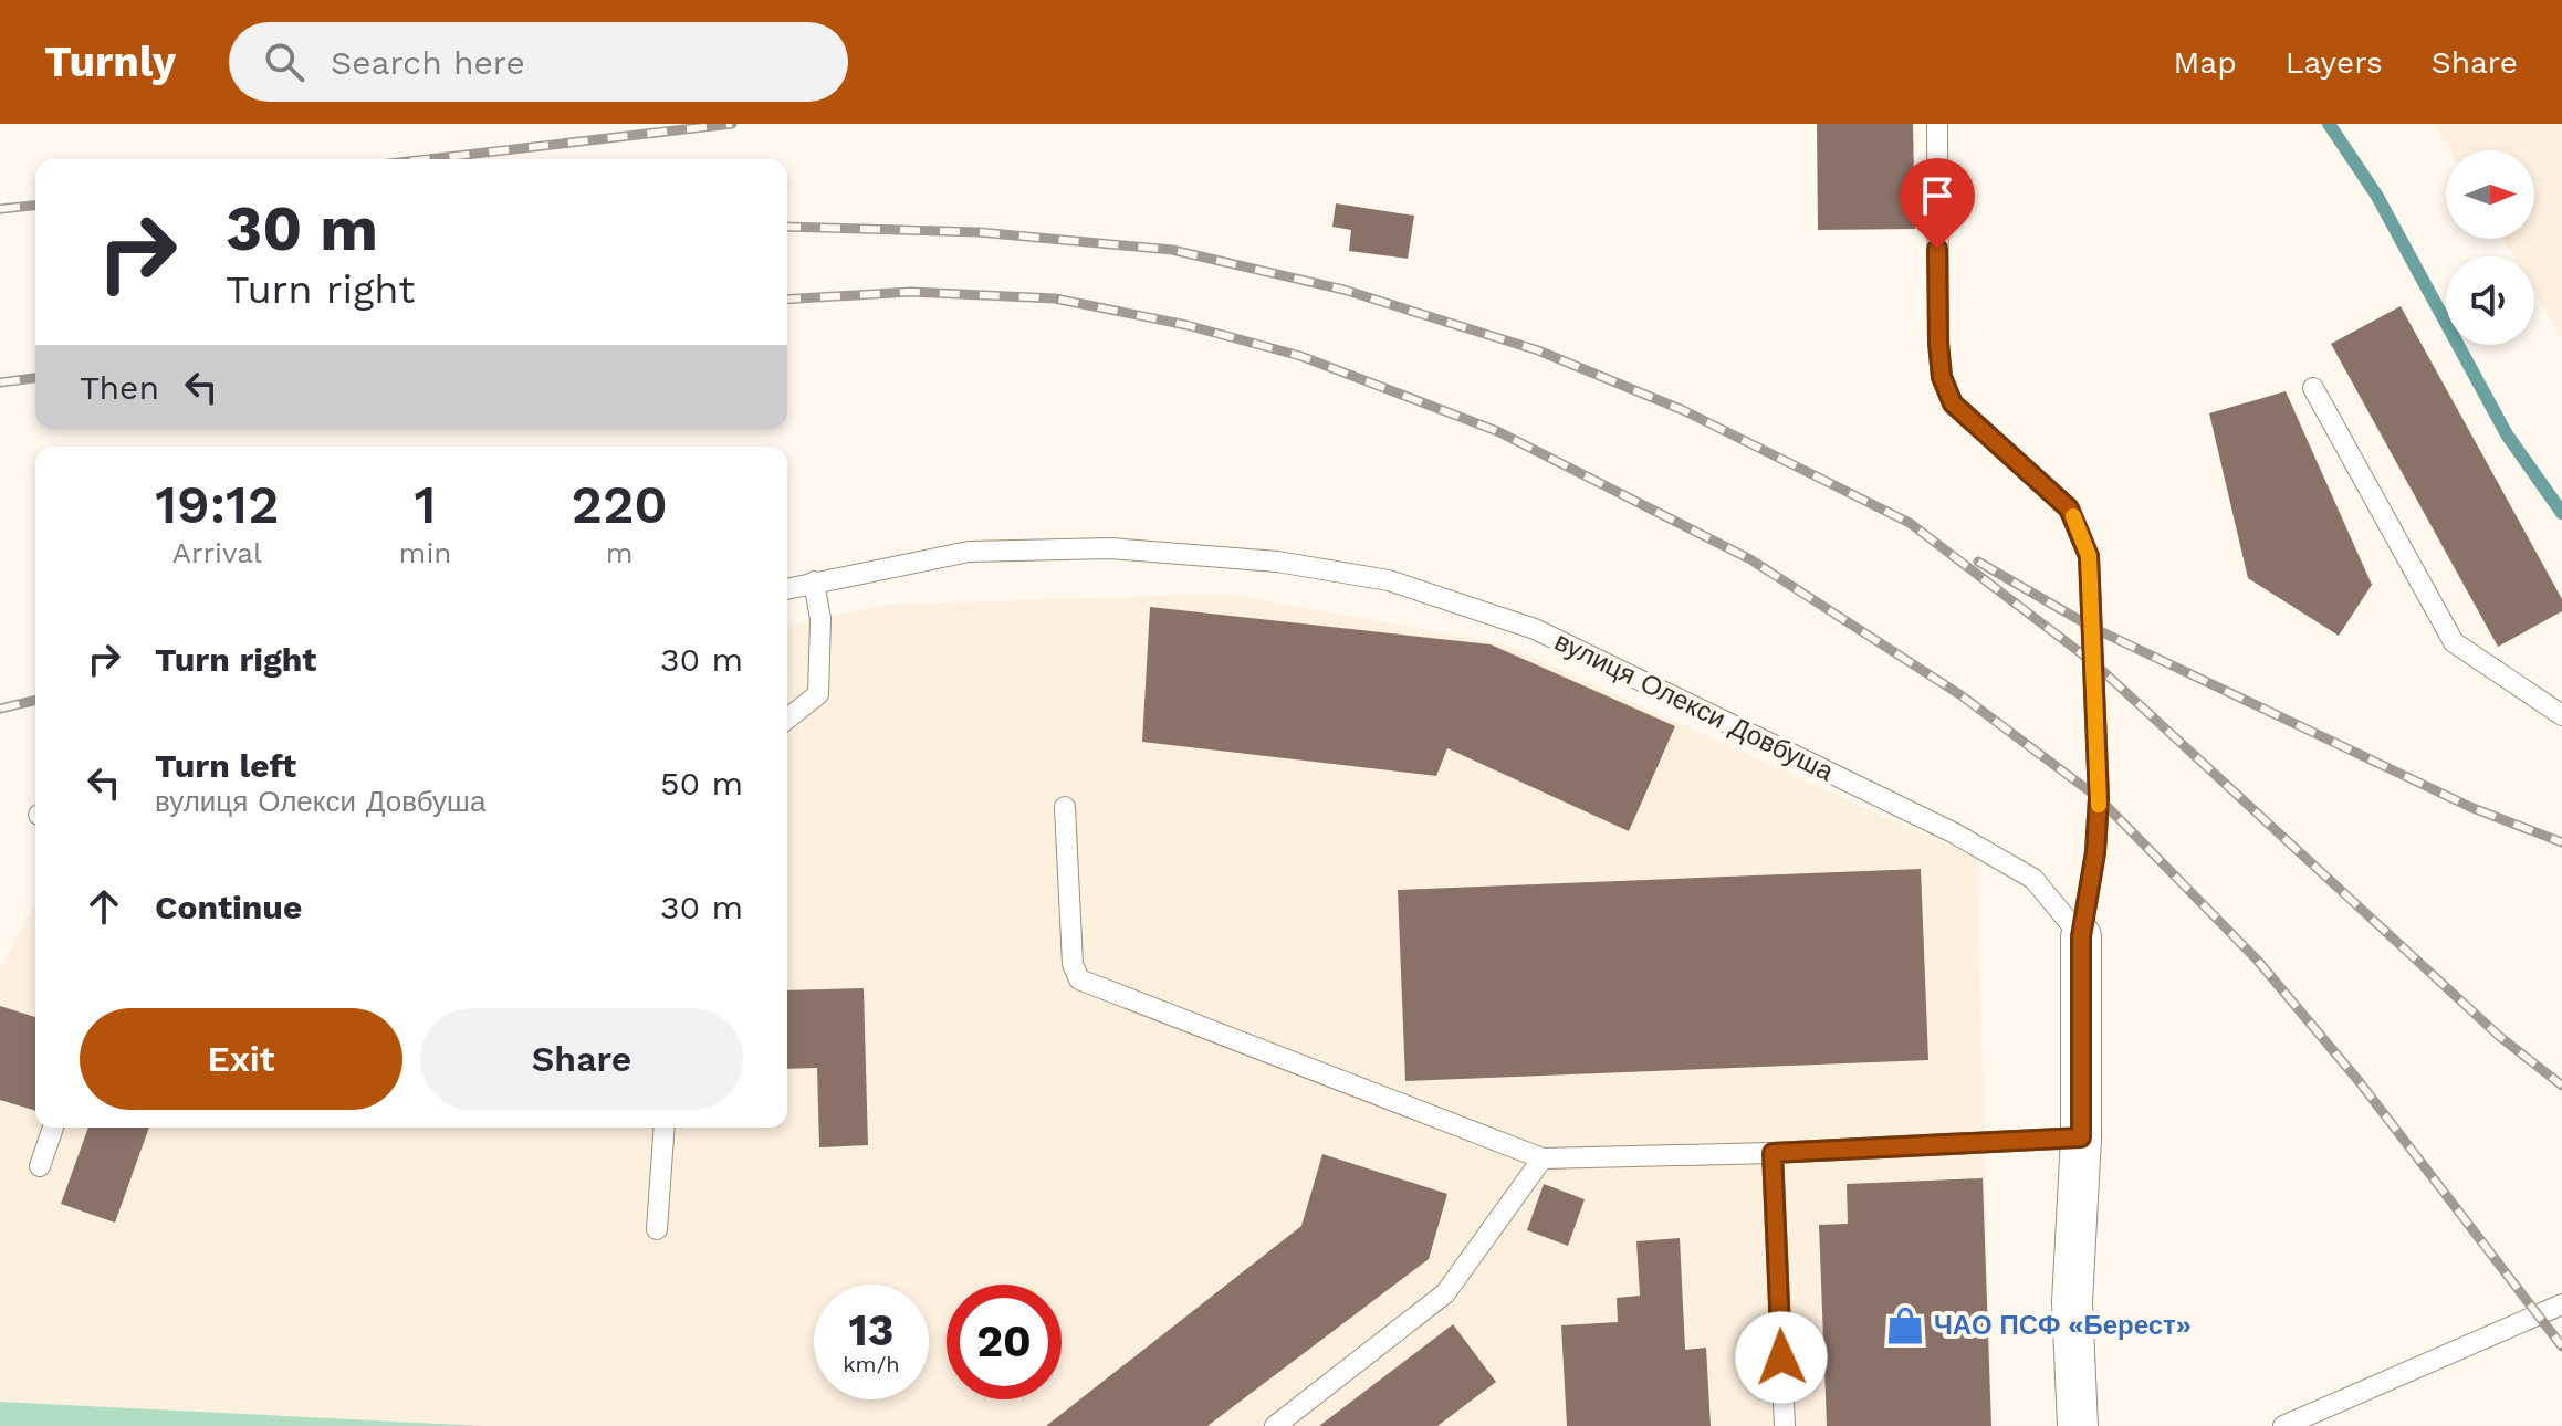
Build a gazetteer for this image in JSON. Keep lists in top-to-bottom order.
{
  "streets": {
    "lane": ["вулиця Олекси Довбуша"]
  },
  "places": {
    "shop": ["ЧАО ПСФ «Берест»"]
  },
  "north": "right",
  "page": {
    "header": "Turnly",
    "search": "Search here",
    "nav": ["Map", "Layers", "Share"],
    "turn": ["30 m", "Turn right"],
    "then": "Then",
    "eta": [
      "19:12",
      "Arrival",
      "1",
      "min",
      "220",
      "m"
    ],
    "list": [
      {
        "name": "Turn right",
        "value": "30 m"
      },
      {
        "name": "Turn left",
        "note": "вулиця Олекси Довбуша",
        "value": "50 m"
      },
      {
        "name": "Continue",
        "value": "30 m"
      }
    ],
    "buttons": ["Exit", "Share"],
    "speed": "13 km/h",
    "limit": "20"
  }
}
